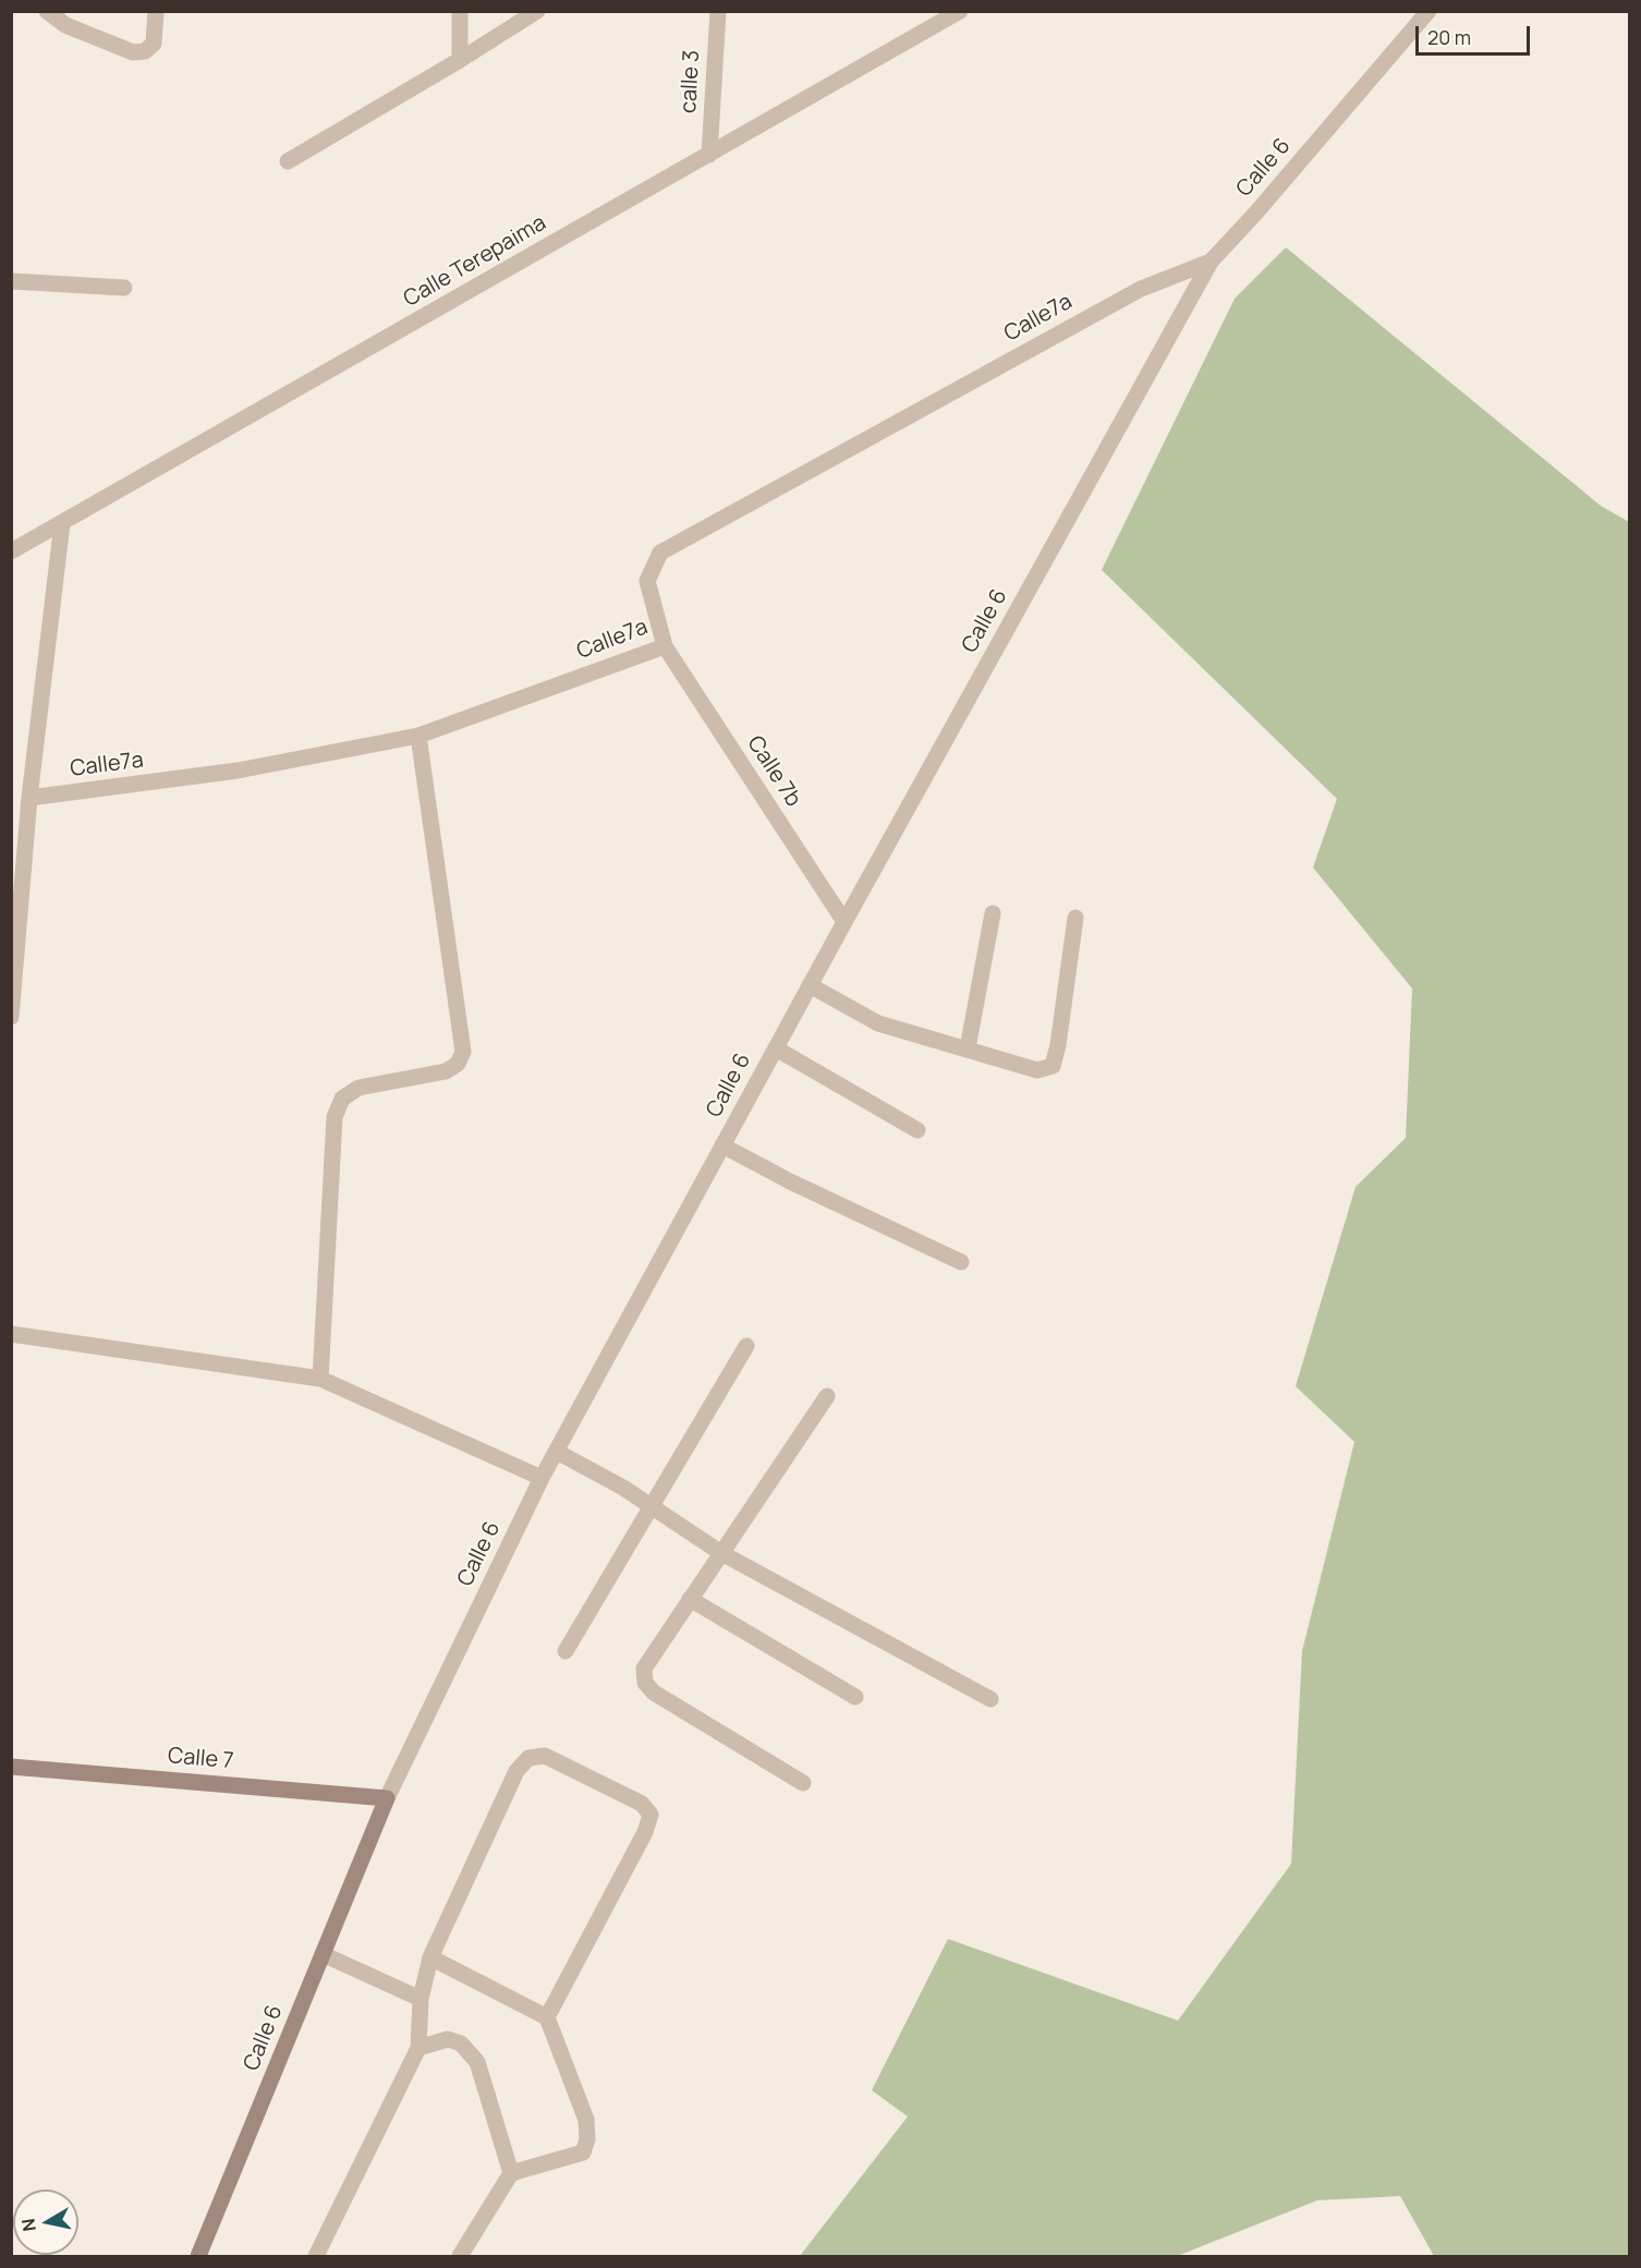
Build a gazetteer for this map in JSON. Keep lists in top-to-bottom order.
{
  "streets": {
    "street": [
      "calle 3",
      "Calle 6",
      "Calle Terepaima",
      "Calle7a",
      "Calle 7b",
      "Calle 7"
    ]
  },
  "crossings": [
    ["calle 3", "Calle Terepaima"],
    ["Calle 6", "Calle7a"],
    ["Calle 6", "Calle 7b"],
    ["Calle 6", "Calle 7"],
    ["Calle7a", "Calle 7b"]
  ],
  "scale_bar": "20 m",
  "north": "left"
}
